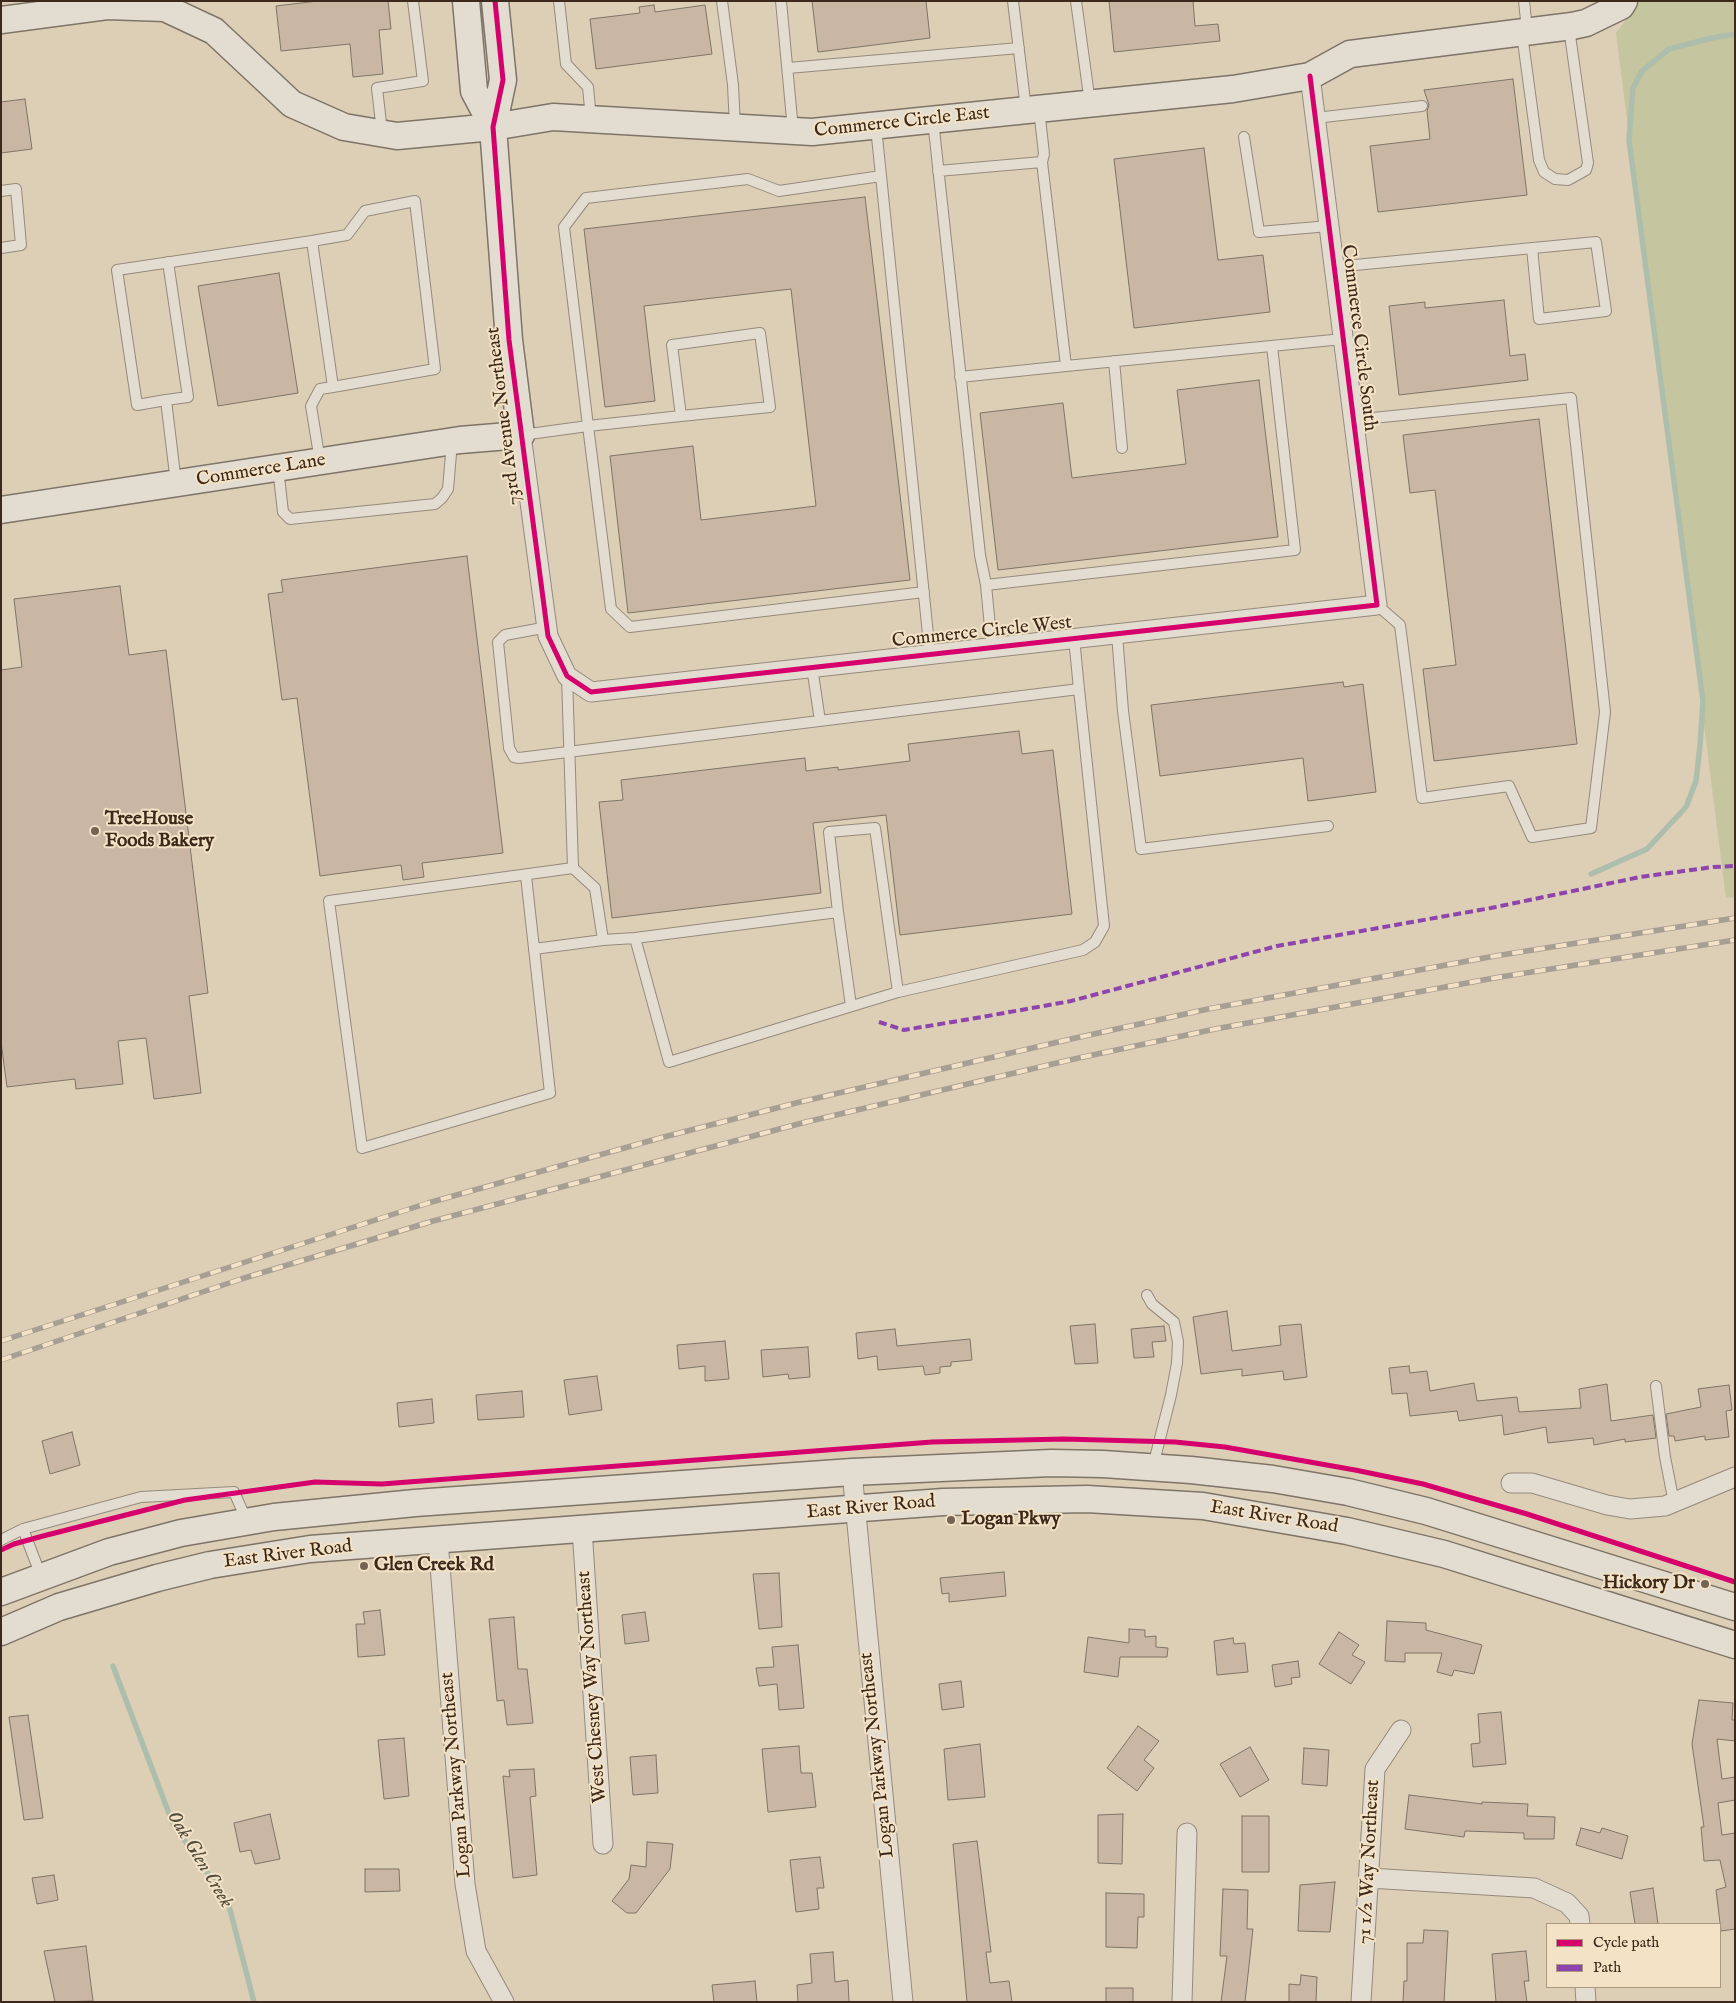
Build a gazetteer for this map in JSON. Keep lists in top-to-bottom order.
{
  "streets": {
    "main road": [
      "Commerce Circle East",
      "73rd Avenue Northeast",
      "Commerce Lane",
      "East River Road"
    ],
    "street": [
      "Commerce Circle South",
      "Commerce Circle West",
      "West Chesney Way Northeast",
      "Logan Parkway Northeast",
      "71 1/2 Way Northeast"
    ]
  },
  "crossings": [
    ["Commerce Circle East", "Commerce Circle South"],
    ["Commerce Circle East", "73rd Avenue Northeast"],
    ["Commerce Circle South", "Commerce Circle West"],
    ["73rd Avenue Northeast", "Commerce Lane"],
    ["73rd Avenue Northeast", "Commerce Circle West"],
    ["East River Road", "West Chesney Way Northeast"],
    ["East River Road", "Logan Parkway Northeast"]
  ],
  "water": ["Oak Glen Creek"],
  "places": [
    "TreeHouse Foods Bakery",
    "Logan Pkwy",
    "Glen Creek Rd",
    "Hickory Dr"
  ],
  "legend": ["Cycle path", "Path"]
}
